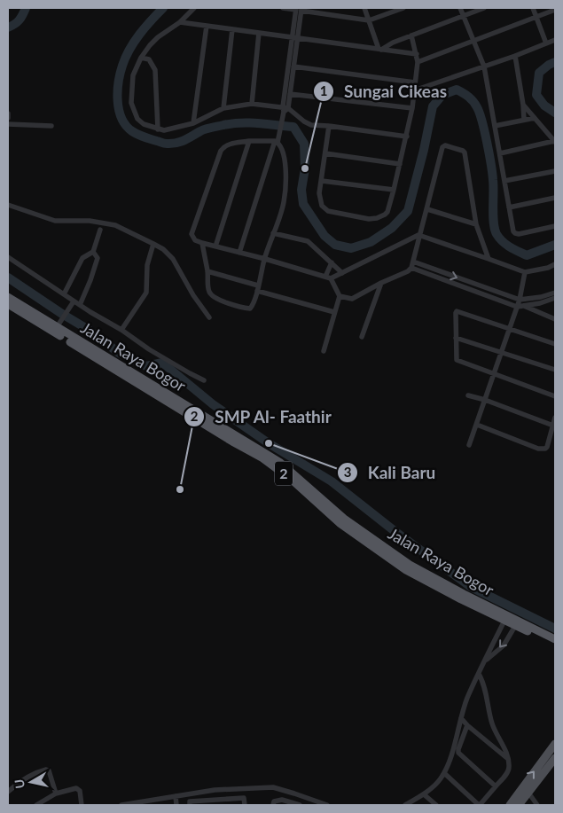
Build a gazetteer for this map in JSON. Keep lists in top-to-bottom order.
{
  "streets": {
    "highway": ["Jalan Raya Bogor", "2"]
  },
  "places": ["Sungai Cikeas", "Kali Baru", "SMP Al- Faathir"],
  "north": "left"
}
